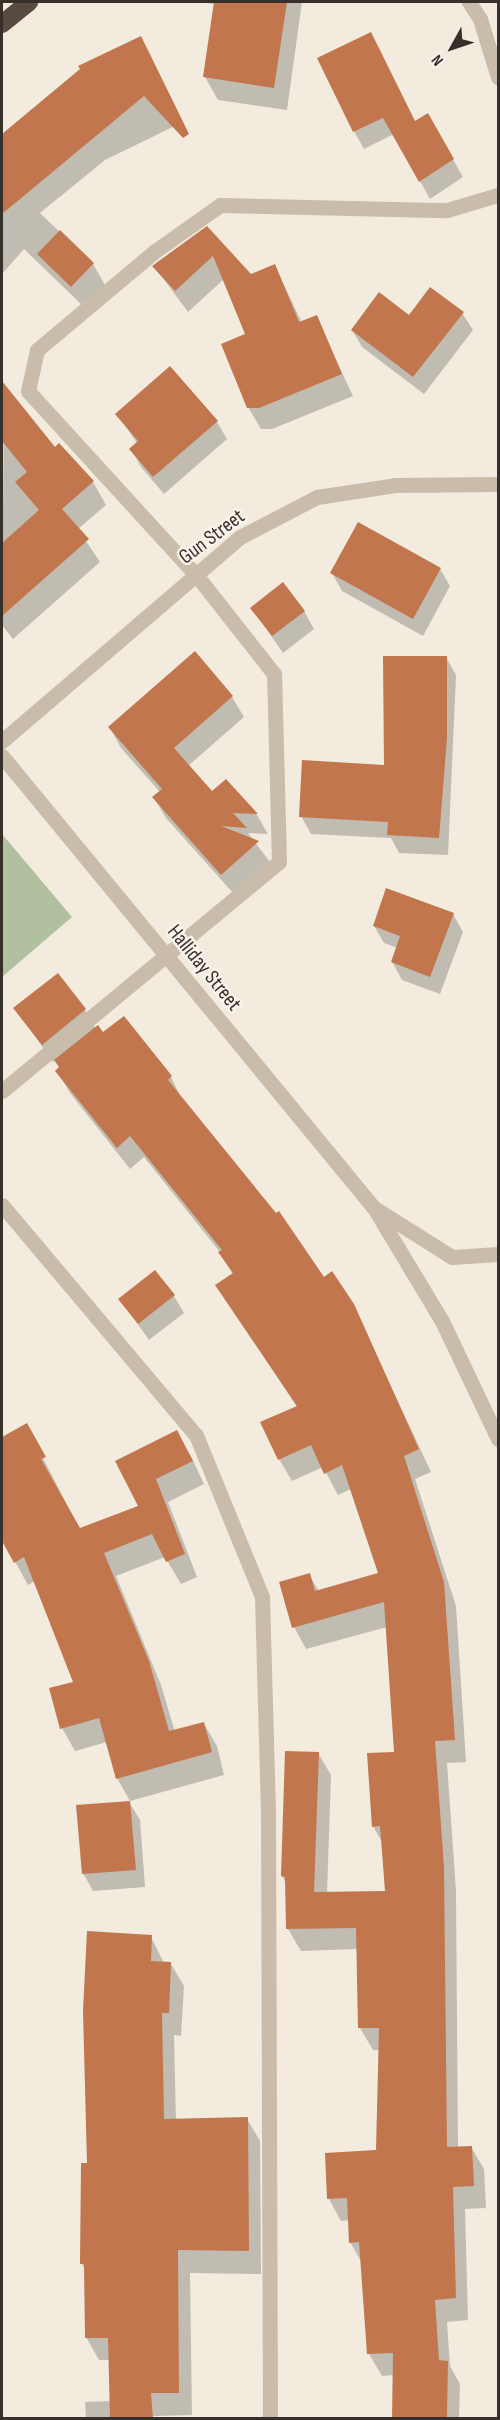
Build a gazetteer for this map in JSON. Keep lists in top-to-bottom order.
{
  "streets": {
    "street": ["Gun Street", "Halliday Street"]
  },
  "north": "bottom left"
}
